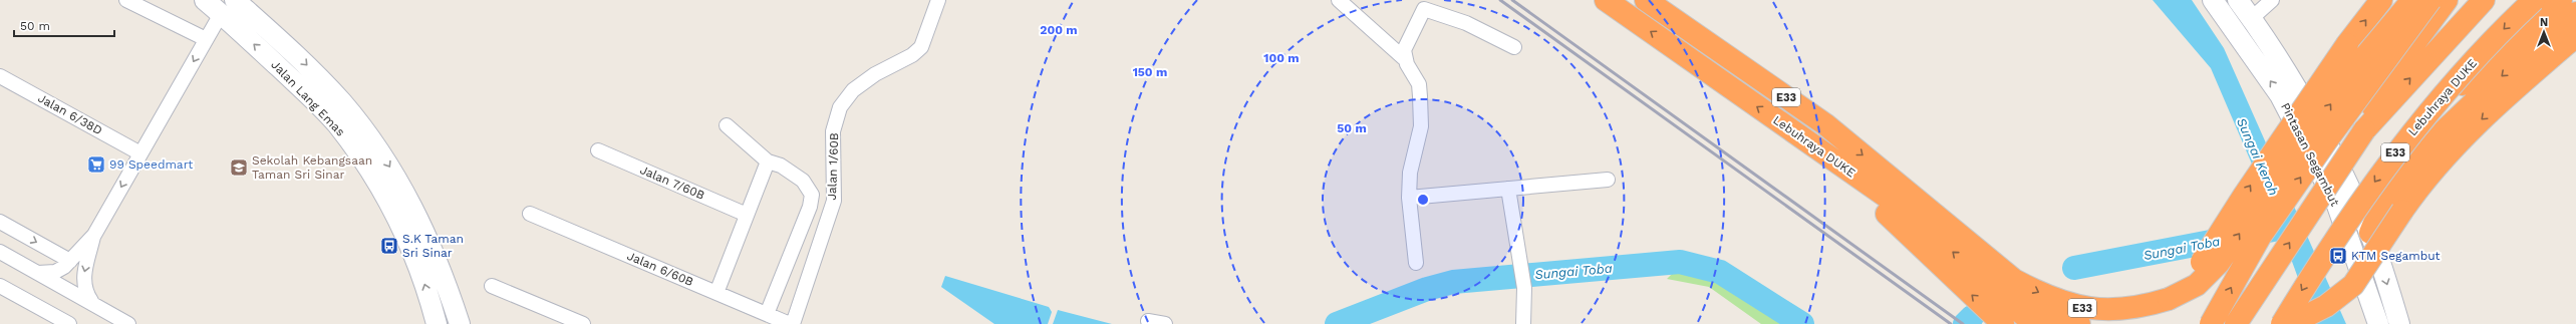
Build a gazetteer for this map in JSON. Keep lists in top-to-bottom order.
{
  "streets": {
    "highway": ["E33", "Lebuhraya DUKE"],
    "main road": ["Jalan Lang Emas", "Pintasan Segambut"],
    "street": [
      "Jalan 6/38D",
      "Jalan 1/60B",
      "Jalan 7/60B",
      "Jalan 6/60B"
    ]
  },
  "crossings": [
    ["E33", "Lebuhraya DUKE"],
    ["Jalan 1/60B", "Jalan 6/60B"]
  ],
  "water": ["Sungai Keroh", "Sungai Toba"],
  "places": {
    "supermarket": ["99 Speedmart"],
    "school or university": ["Sekolah Kebangsaan Taman Sri Sinar"],
    "bus stop": ["S.K Taman Sri Sinar", "KTM Segambut"]
  },
  "scale_bar": "50 m",
  "north": "top",
  "rings": [
    "200 m",
    "100 m",
    "150 m",
    "50 m"
  ]
}
